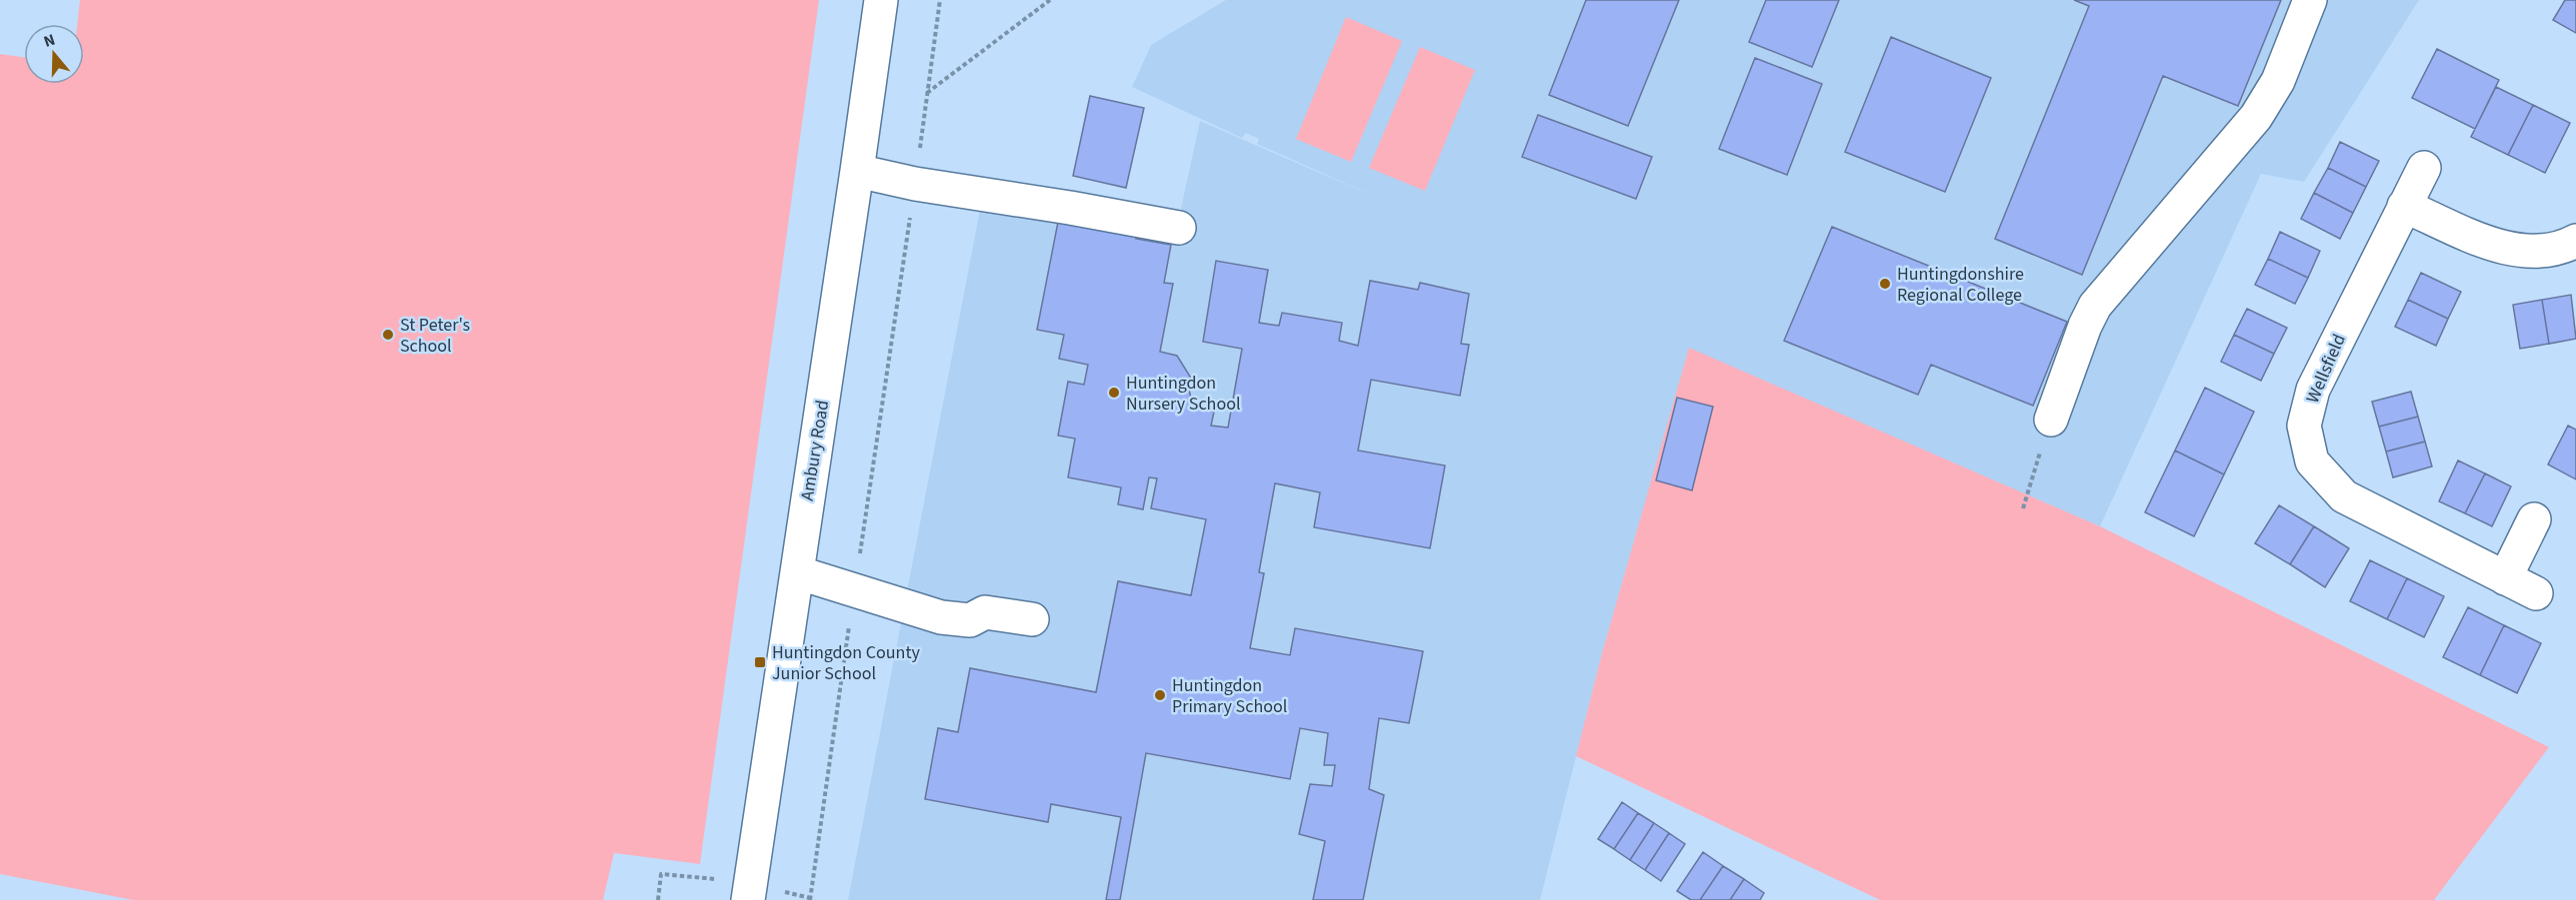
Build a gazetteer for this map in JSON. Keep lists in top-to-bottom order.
{
  "streets": {
    "street": ["Wellsfield", "Ambury Road"]
  },
  "places": {
    "other": [
      "Huntingdonshire Regional College",
      "St Peter's School",
      "Huntingdon Nursery School",
      "Huntingdon Primary School"
    ],
    "transit": ["Huntingdon County Junior School"]
  },
  "north": "top"
}
